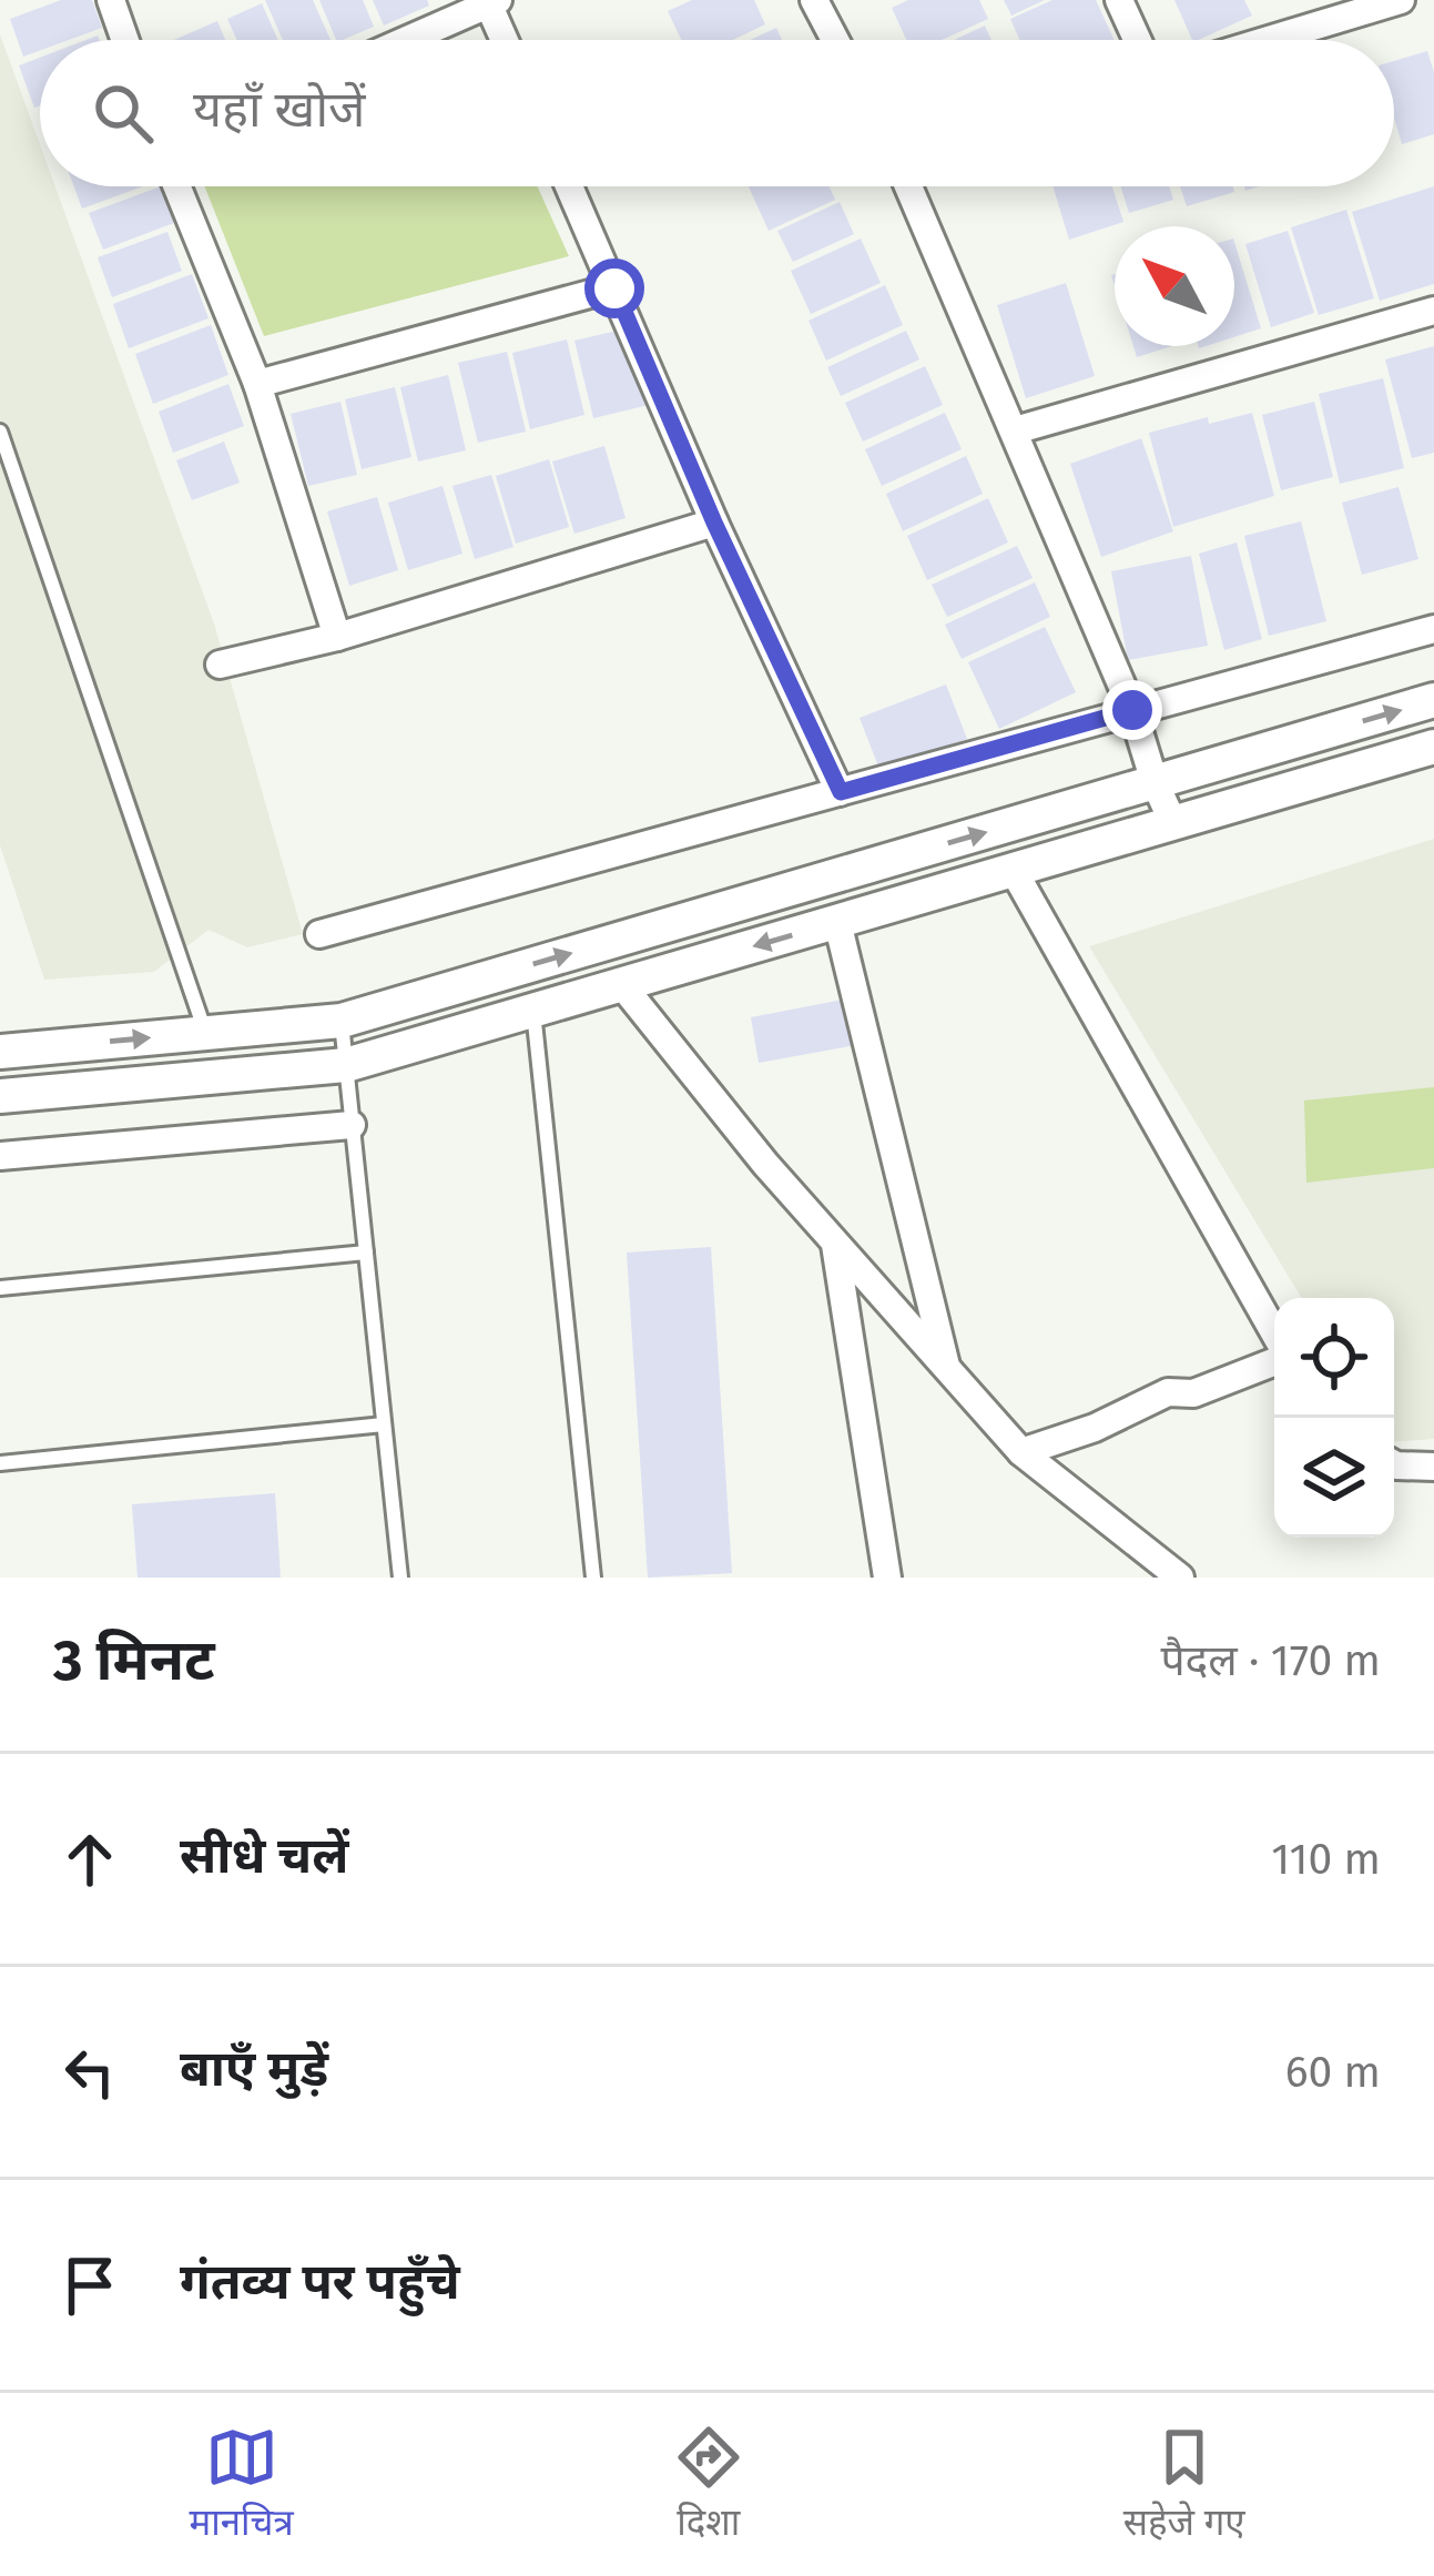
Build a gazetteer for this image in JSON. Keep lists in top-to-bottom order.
{
  "north": "top left",
  "page": {
    "search": "यहाँ खोजें",
    "heading": ["3 मिनट", "पैदल · 170 m"],
    "list": [
      ["सीधे चलें", "110 m"],
      ["बाएँ मुड़ें", "60 m"],
      "गंतव्य पर पहुँचे"
    ],
    "nav": ["मानचित्र", "दिशा", "सहेजे गए"]
  }
}
